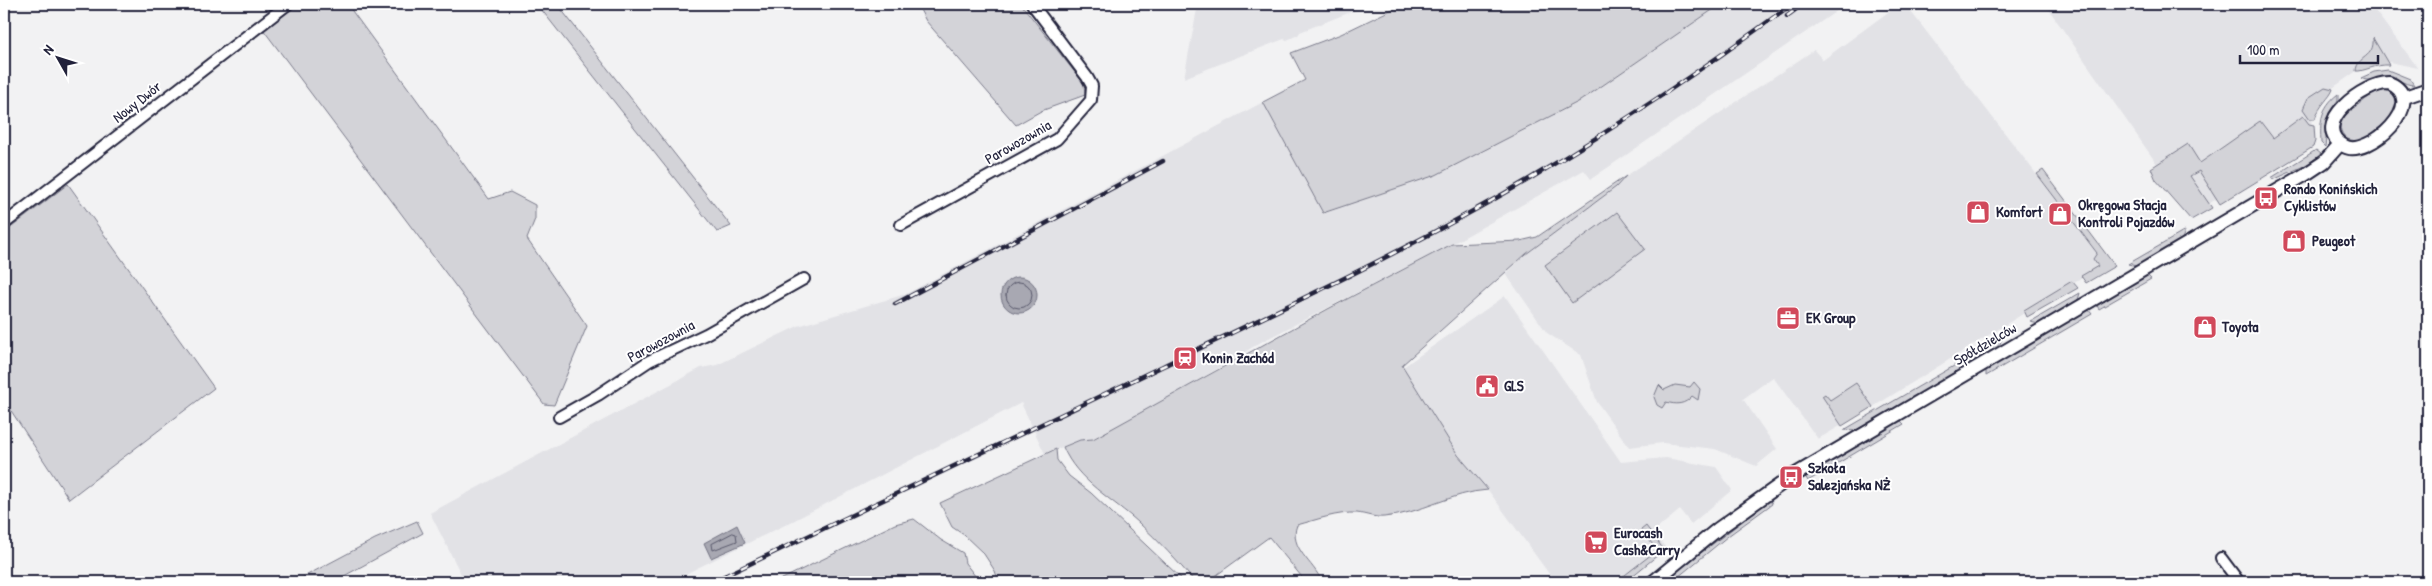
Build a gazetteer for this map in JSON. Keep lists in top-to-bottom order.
{
  "streets": {
    "street": ["Nowy Dwór", "Parowozownia", "Spółdzielców"]
  },
  "places": {
    "bus stop": ["Rondo Konińskich Cyklistów", "Szkoła Salezjańska NŻ"],
    "shop": [
      "Komfort",
      "Okręgowa Stacja Kontroli Pojazdów",
      "Peugeot",
      "Toyota"
    ],
    "office": ["EK Group"],
    "station": ["Konin Zachód"],
    "public building": ["GLS"],
    "supermarket": ["Eurocash Cash&Carry"]
  },
  "scale_bar": "100 m",
  "north": "top left"
}
